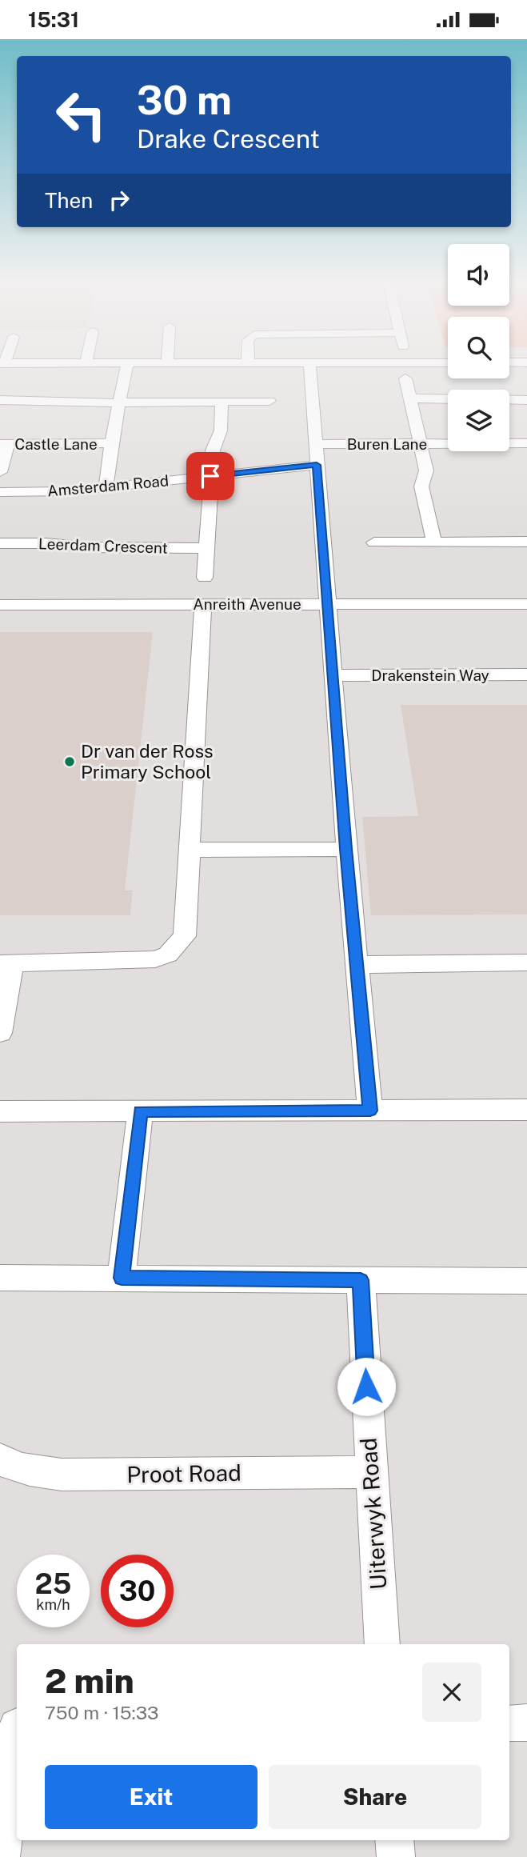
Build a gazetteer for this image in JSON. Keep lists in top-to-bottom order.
{
  "streets": {
    "street": [
      "Castle Lane",
      "Buren Lane",
      "Amsterdam Road",
      "Leerdam Crescent",
      "Anreith Avenue",
      "Drakenstein Way",
      "Proot Road",
      "Uiterwyk Road"
    ]
  },
  "crossings": [
    ["Proot Road", "Uiterwyk Road"]
  ],
  "places": ["Dr van der Ross Primary School"],
  "page": {
    "status": "15:31",
    "turn": ["30 m", "Drake Crescent"],
    "then": "Then",
    "speed": "25 km/h",
    "limit": "30",
    "heading": ["2 min", "750 m · 15:33"],
    "buttons": ["Exit", "Share"]
  }
}
